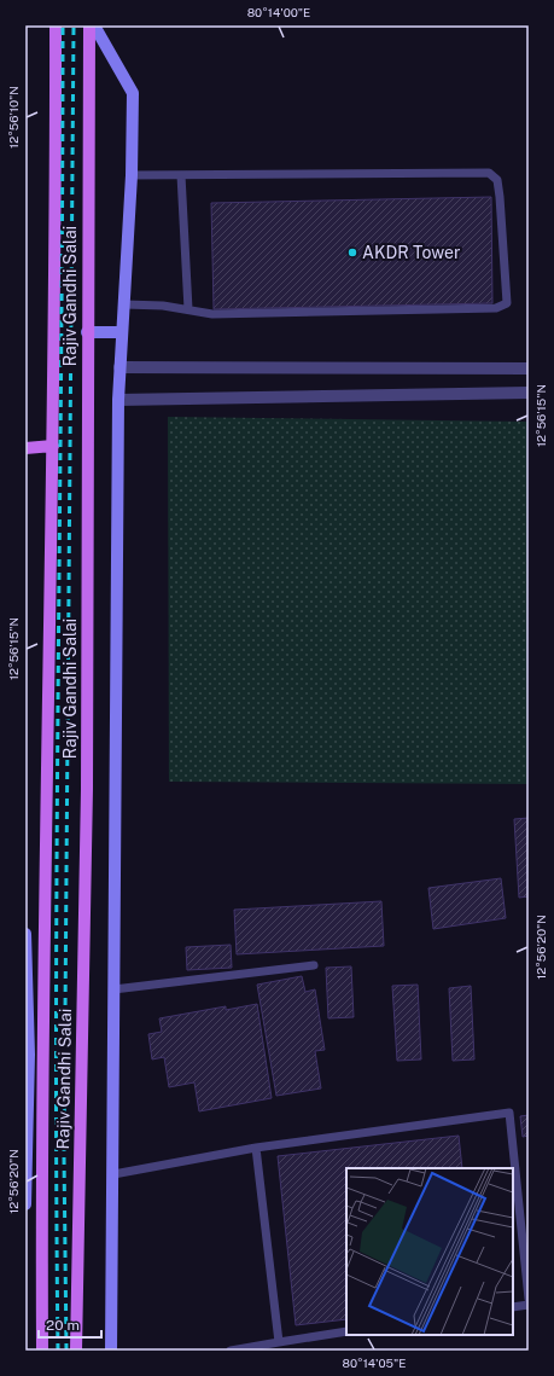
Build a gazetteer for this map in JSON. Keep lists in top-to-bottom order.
{
  "streets": {
    "main road": ["Rajiv Gandhi Salai"]
  },
  "places": ["AKDR Tower"],
  "scale_bar": "20 m",
  "coordinates": [
    "80°14'00\"E",
    "12°56'10\"N",
    "12°56'15\"N",
    "12°56'20\"N",
    "80°14'05\"E"
  ]
}
